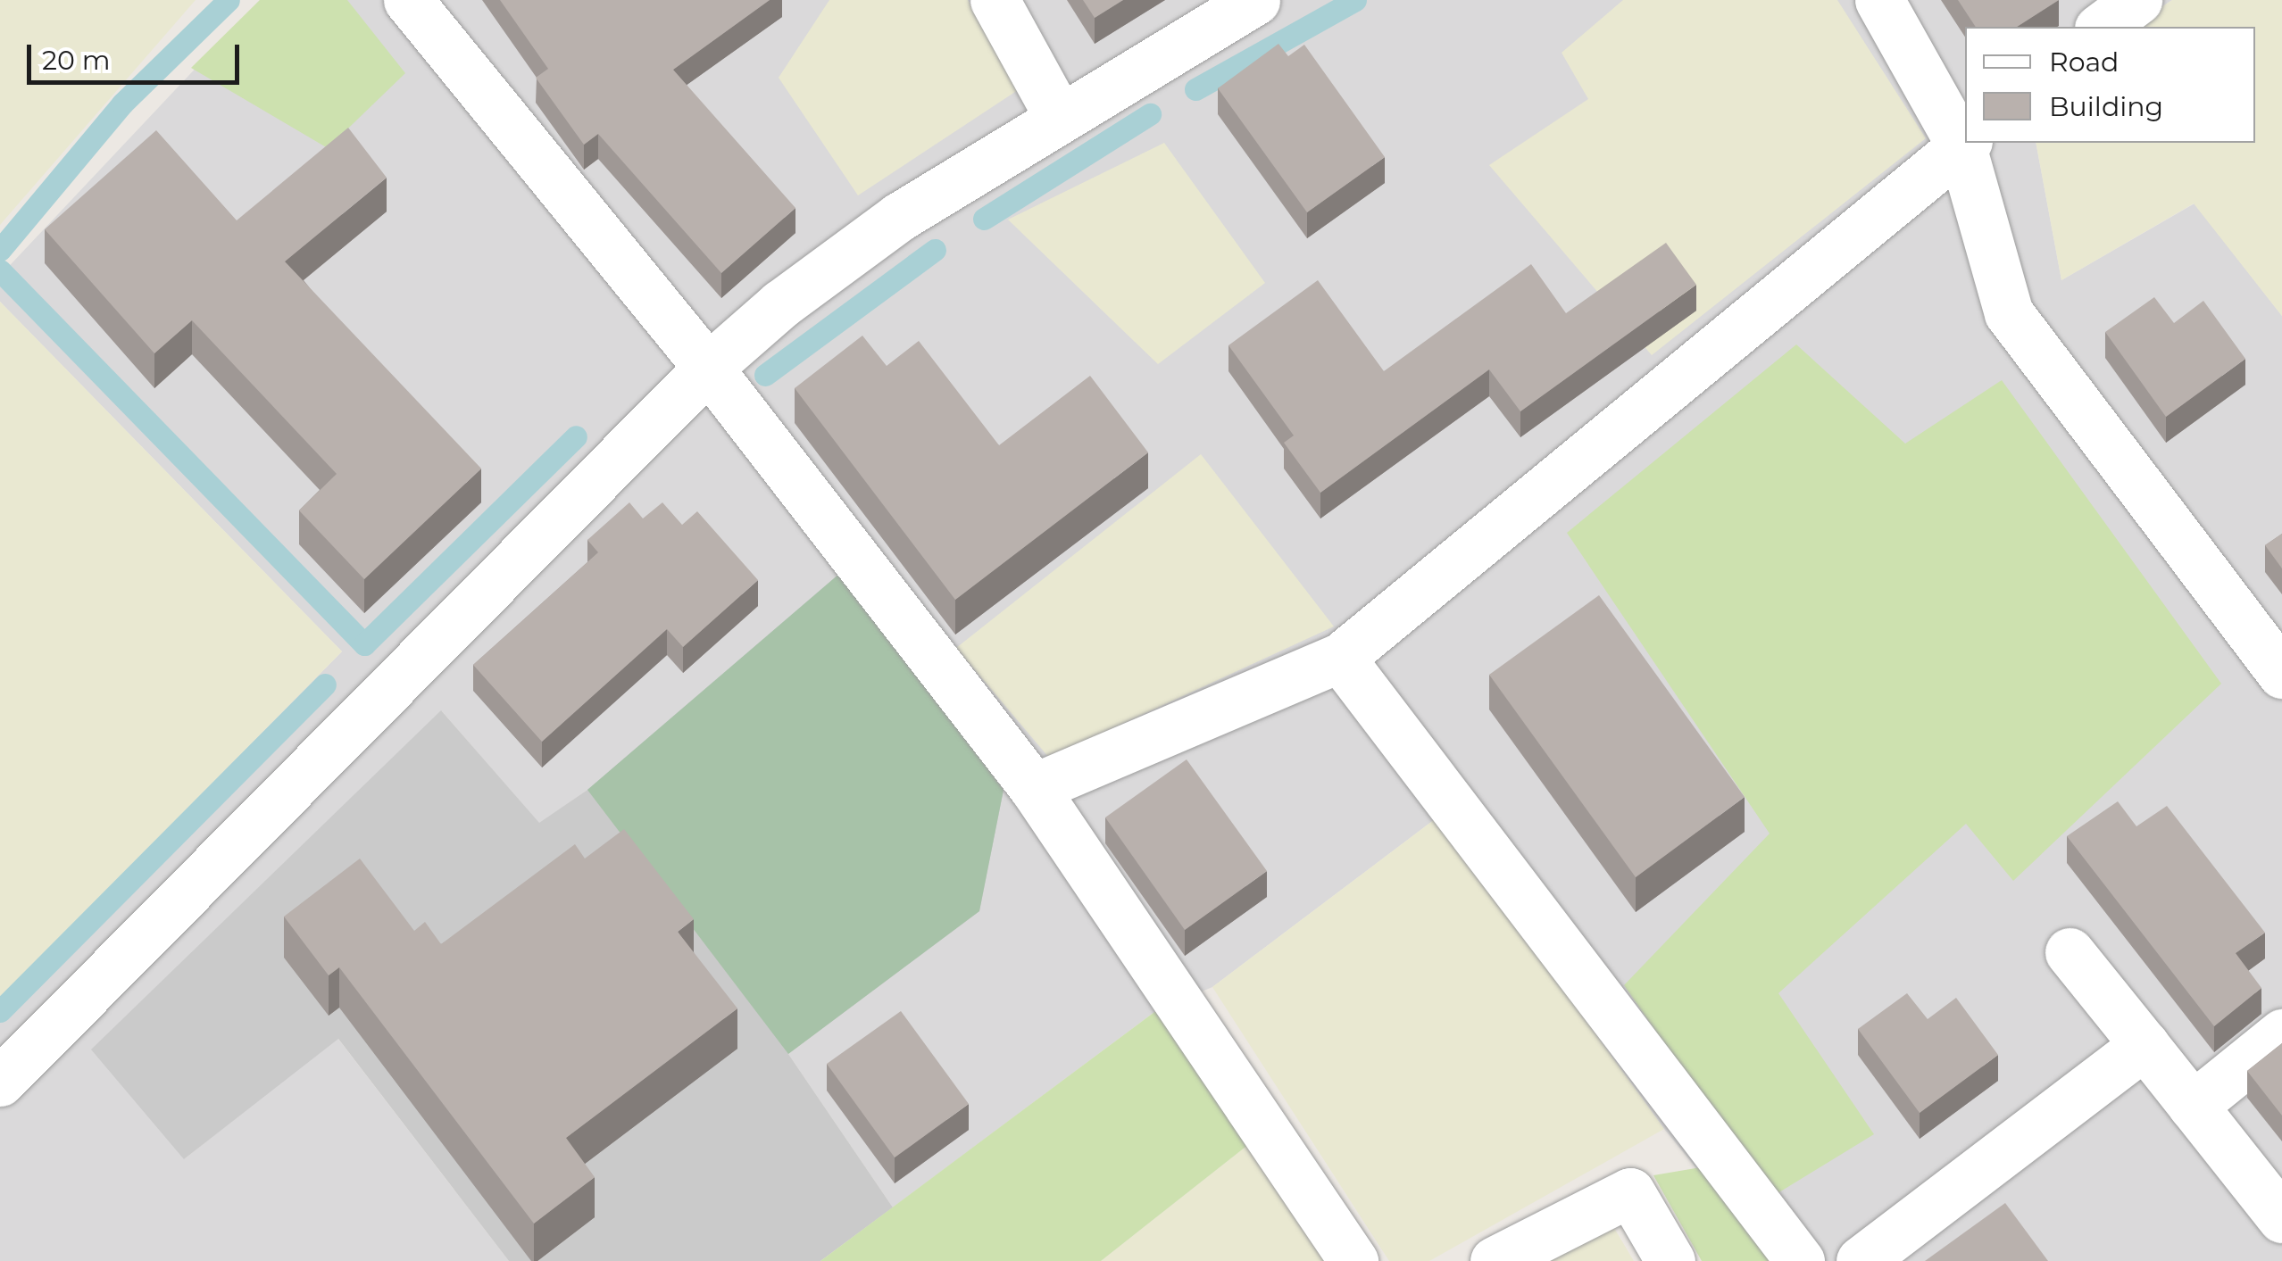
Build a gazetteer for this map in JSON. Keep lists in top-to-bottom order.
{
  "legend": ["Road", "Building"],
  "scale_bar": "20 m"
}
